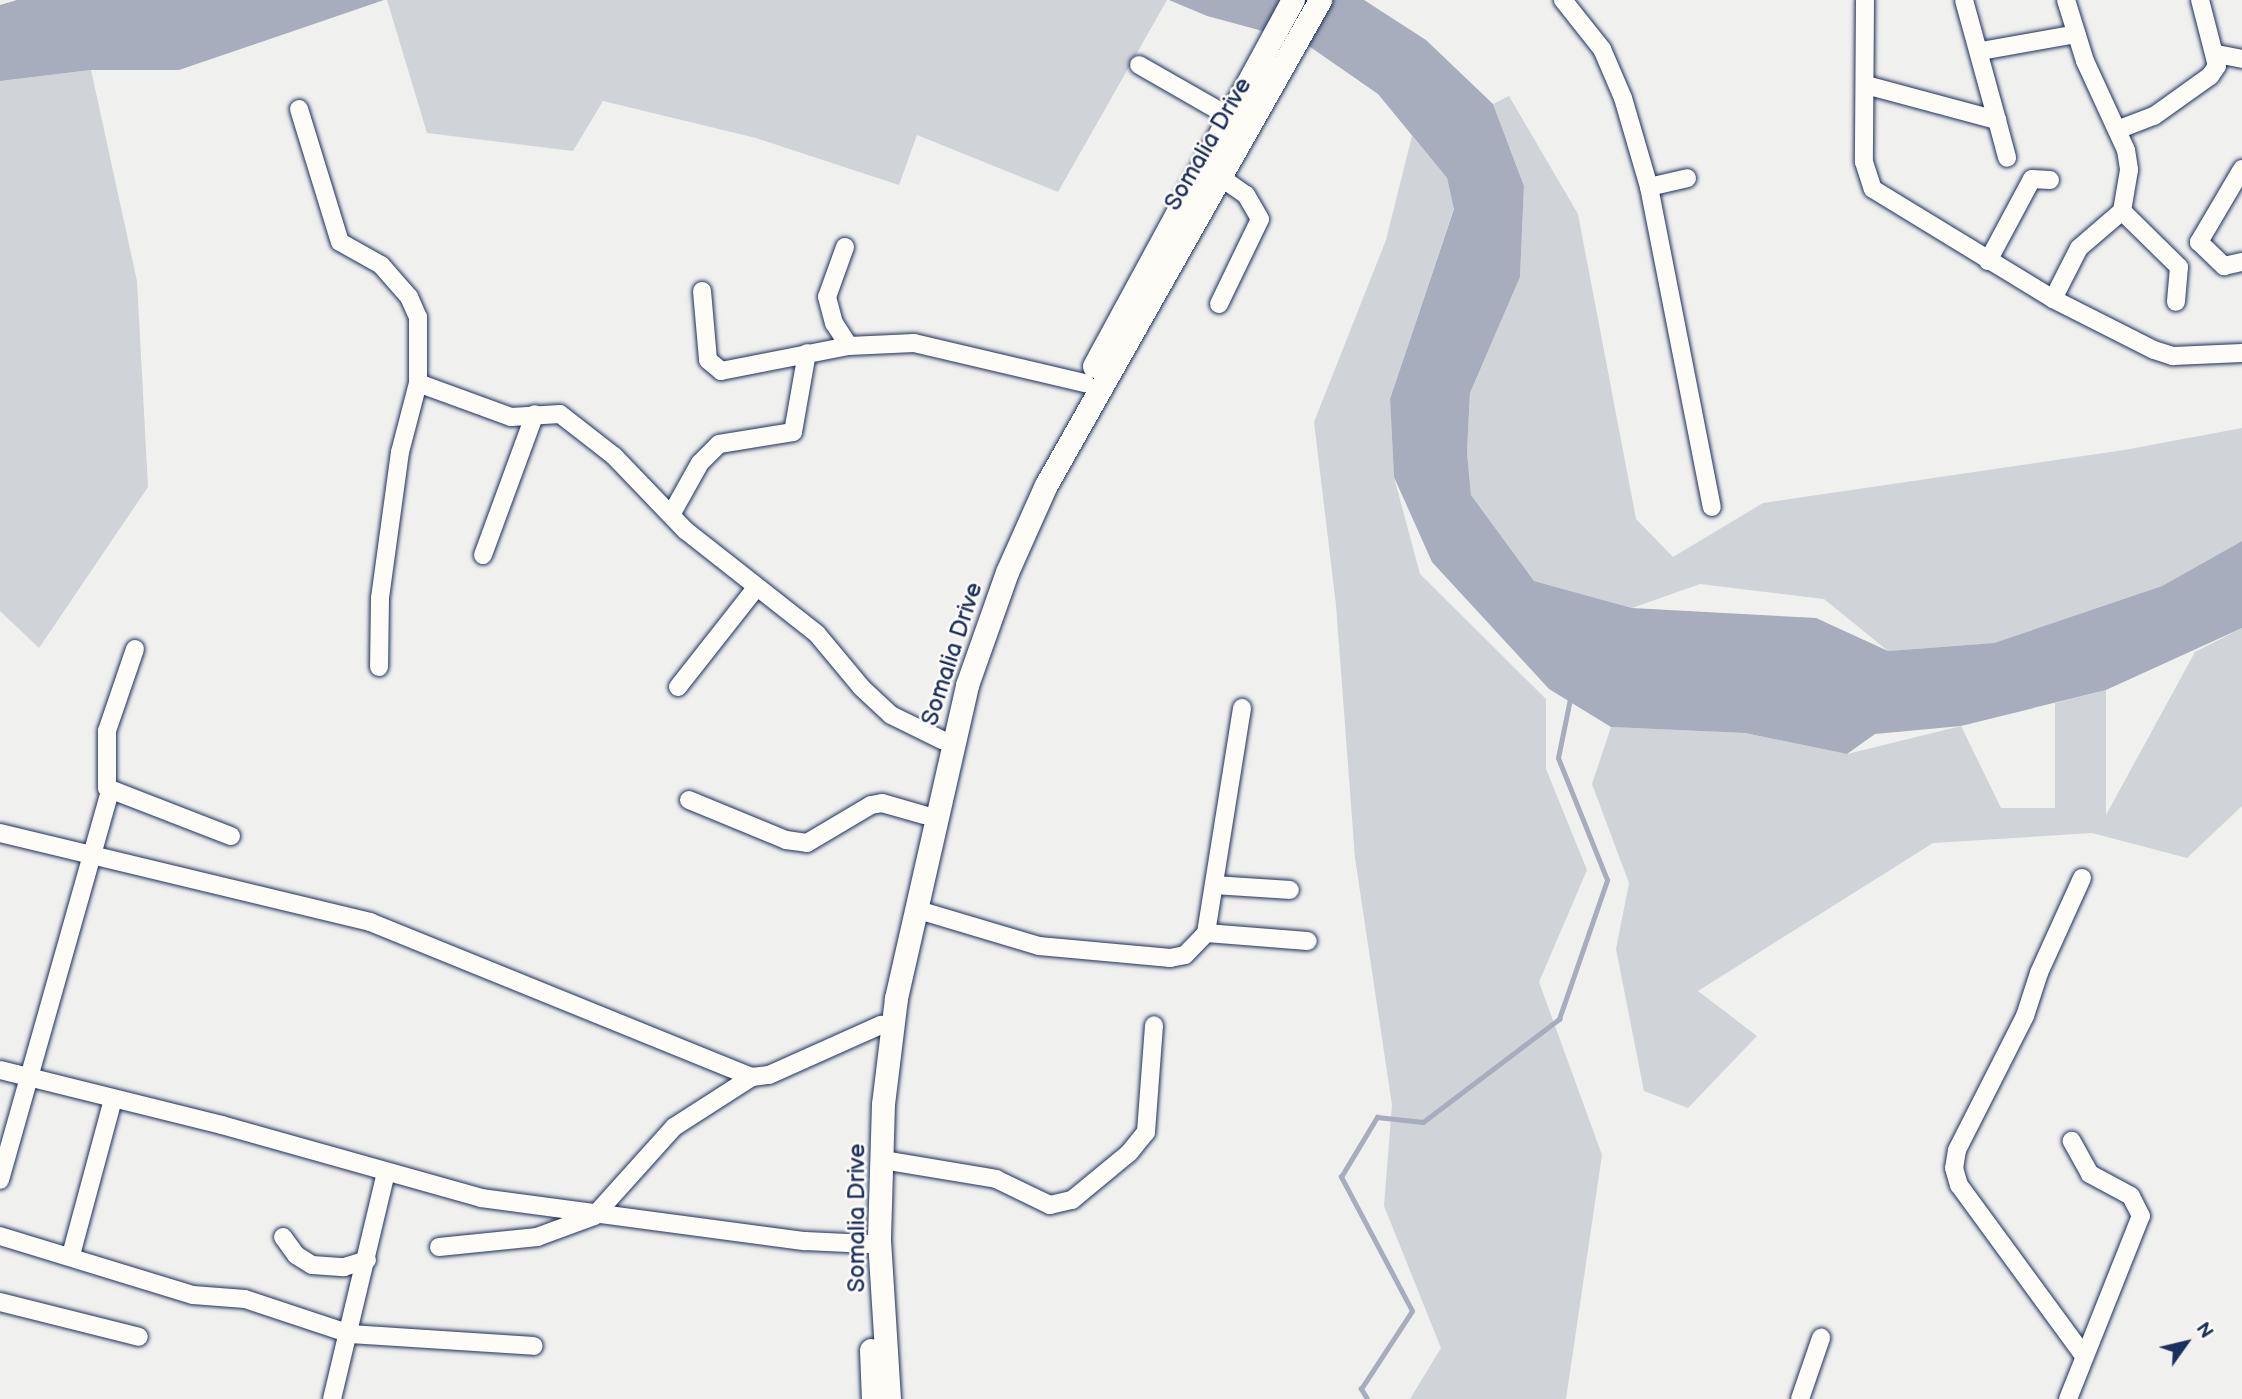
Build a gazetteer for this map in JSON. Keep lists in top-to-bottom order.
{
  "streets": {
    "main road": ["Somalia Drive"]
  },
  "north": "top right"
}
